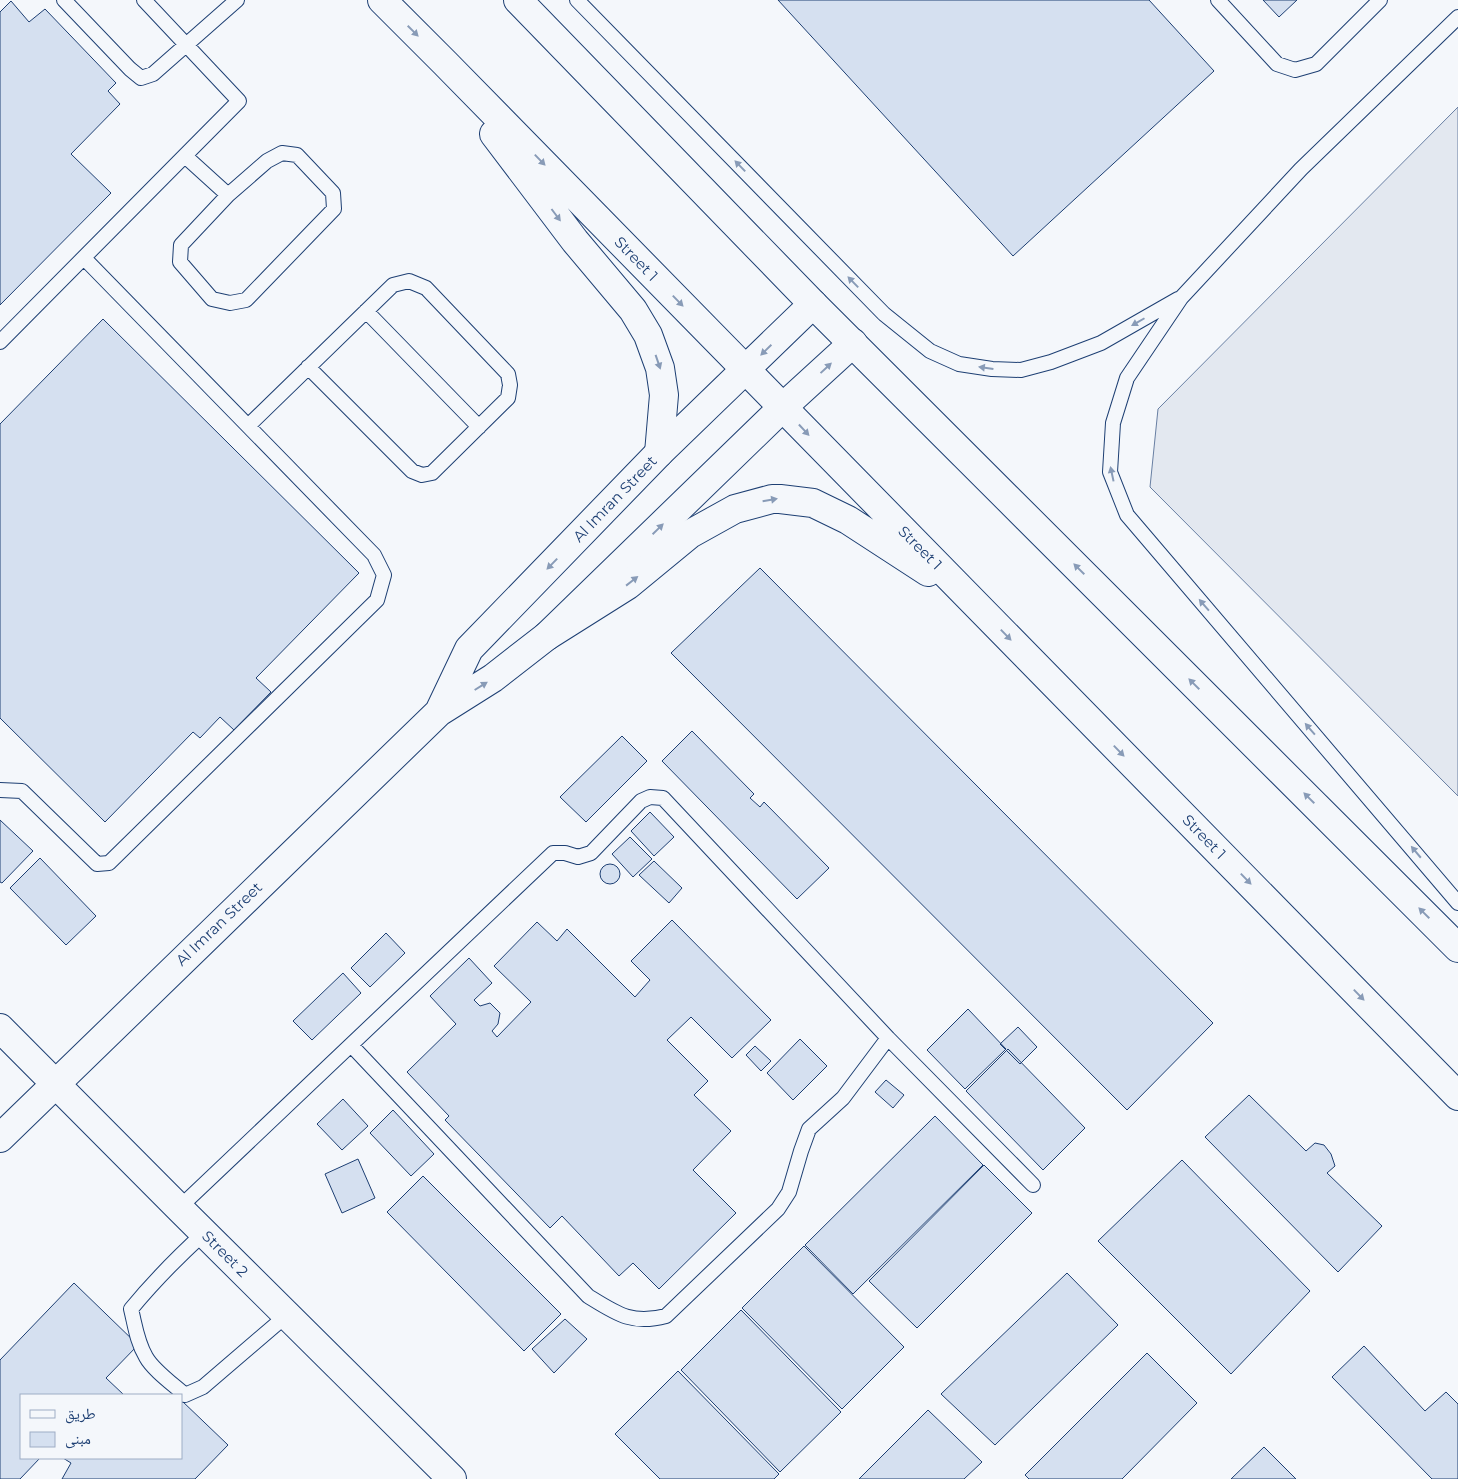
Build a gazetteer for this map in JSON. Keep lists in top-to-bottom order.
{
  "streets": {
    "street": ["Street 1", "Al Imran Street", "Street 2"]
  },
  "crossings": [
    ["Street 1", "Al Imran Street"],
    ["Al Imran Street", "Street 2"]
  ],
  "legend": ["طريق", "مبنى"]
}
